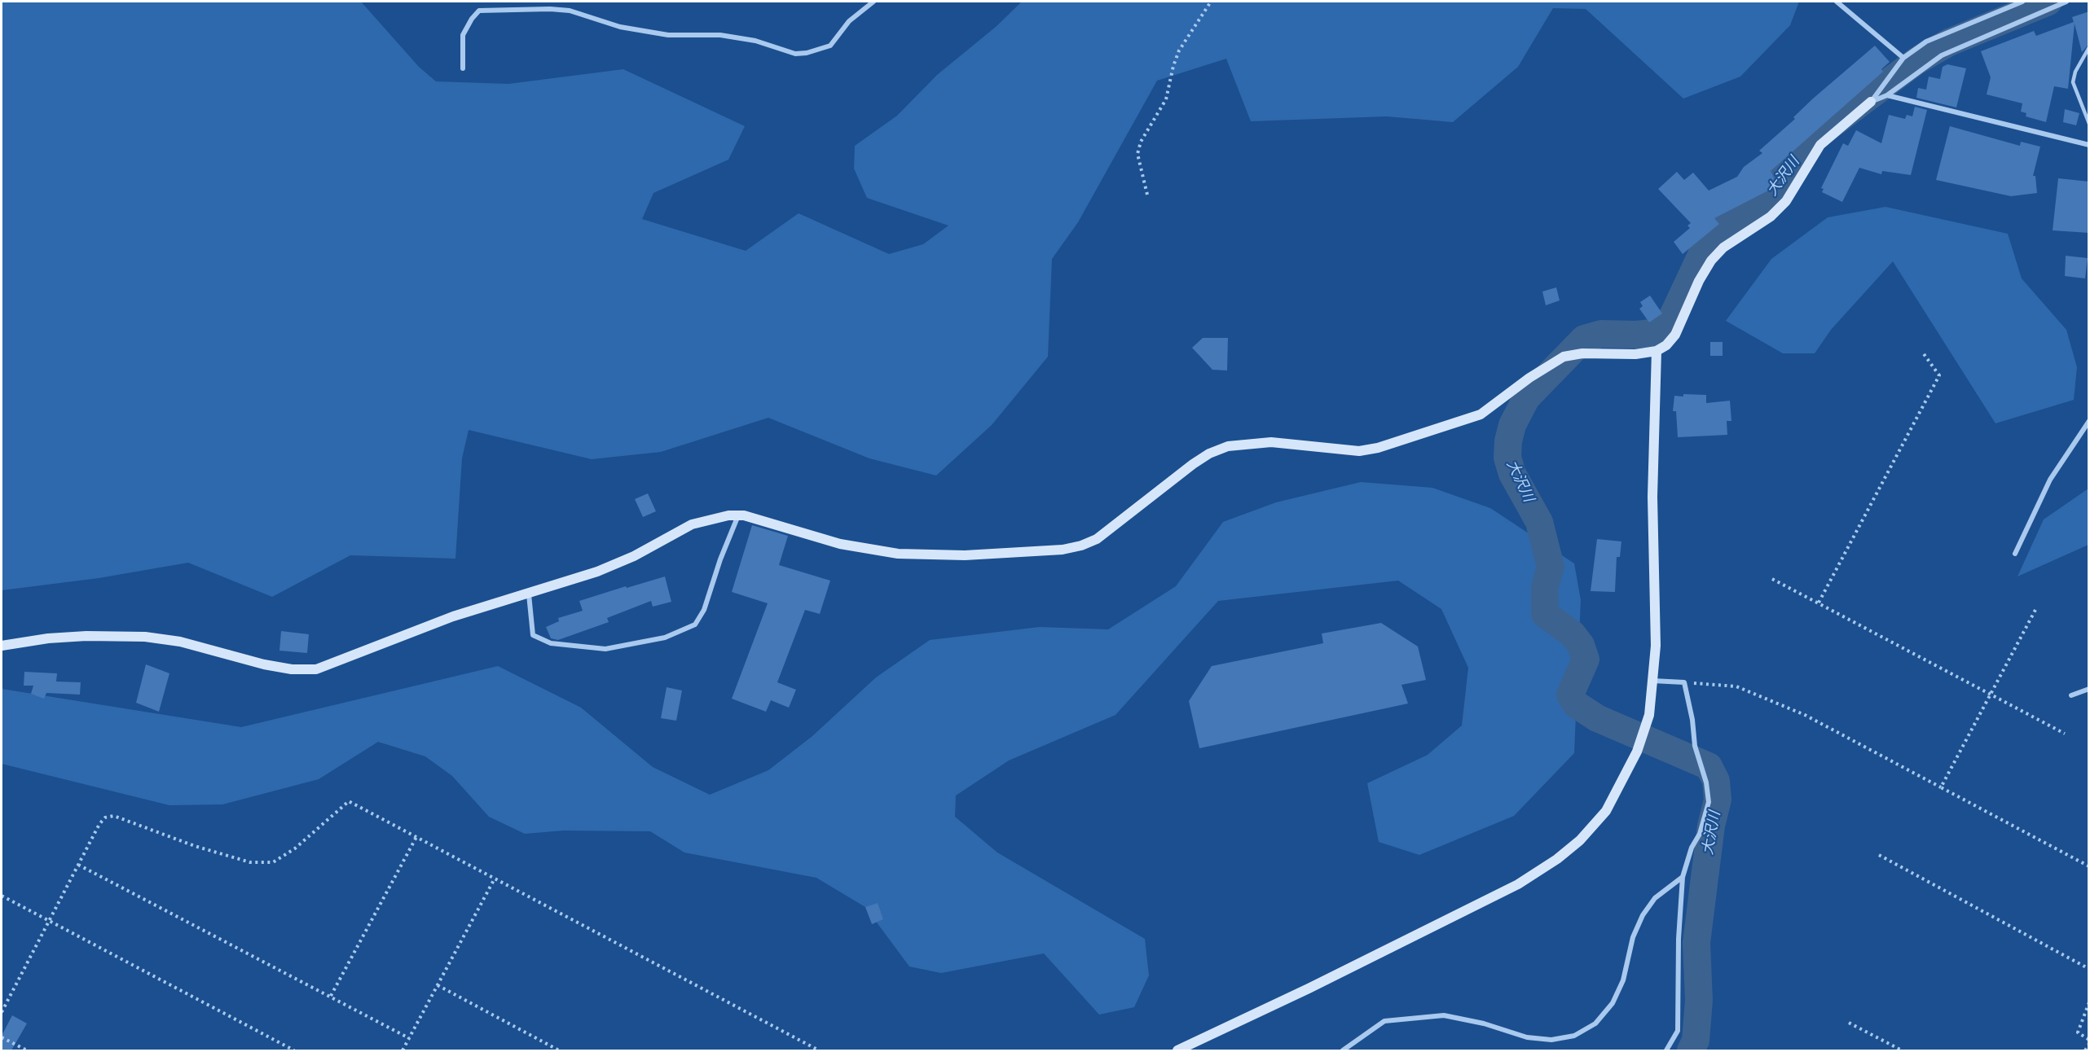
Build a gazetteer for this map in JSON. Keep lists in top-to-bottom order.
{
  "water": ["大沢川"]
}
